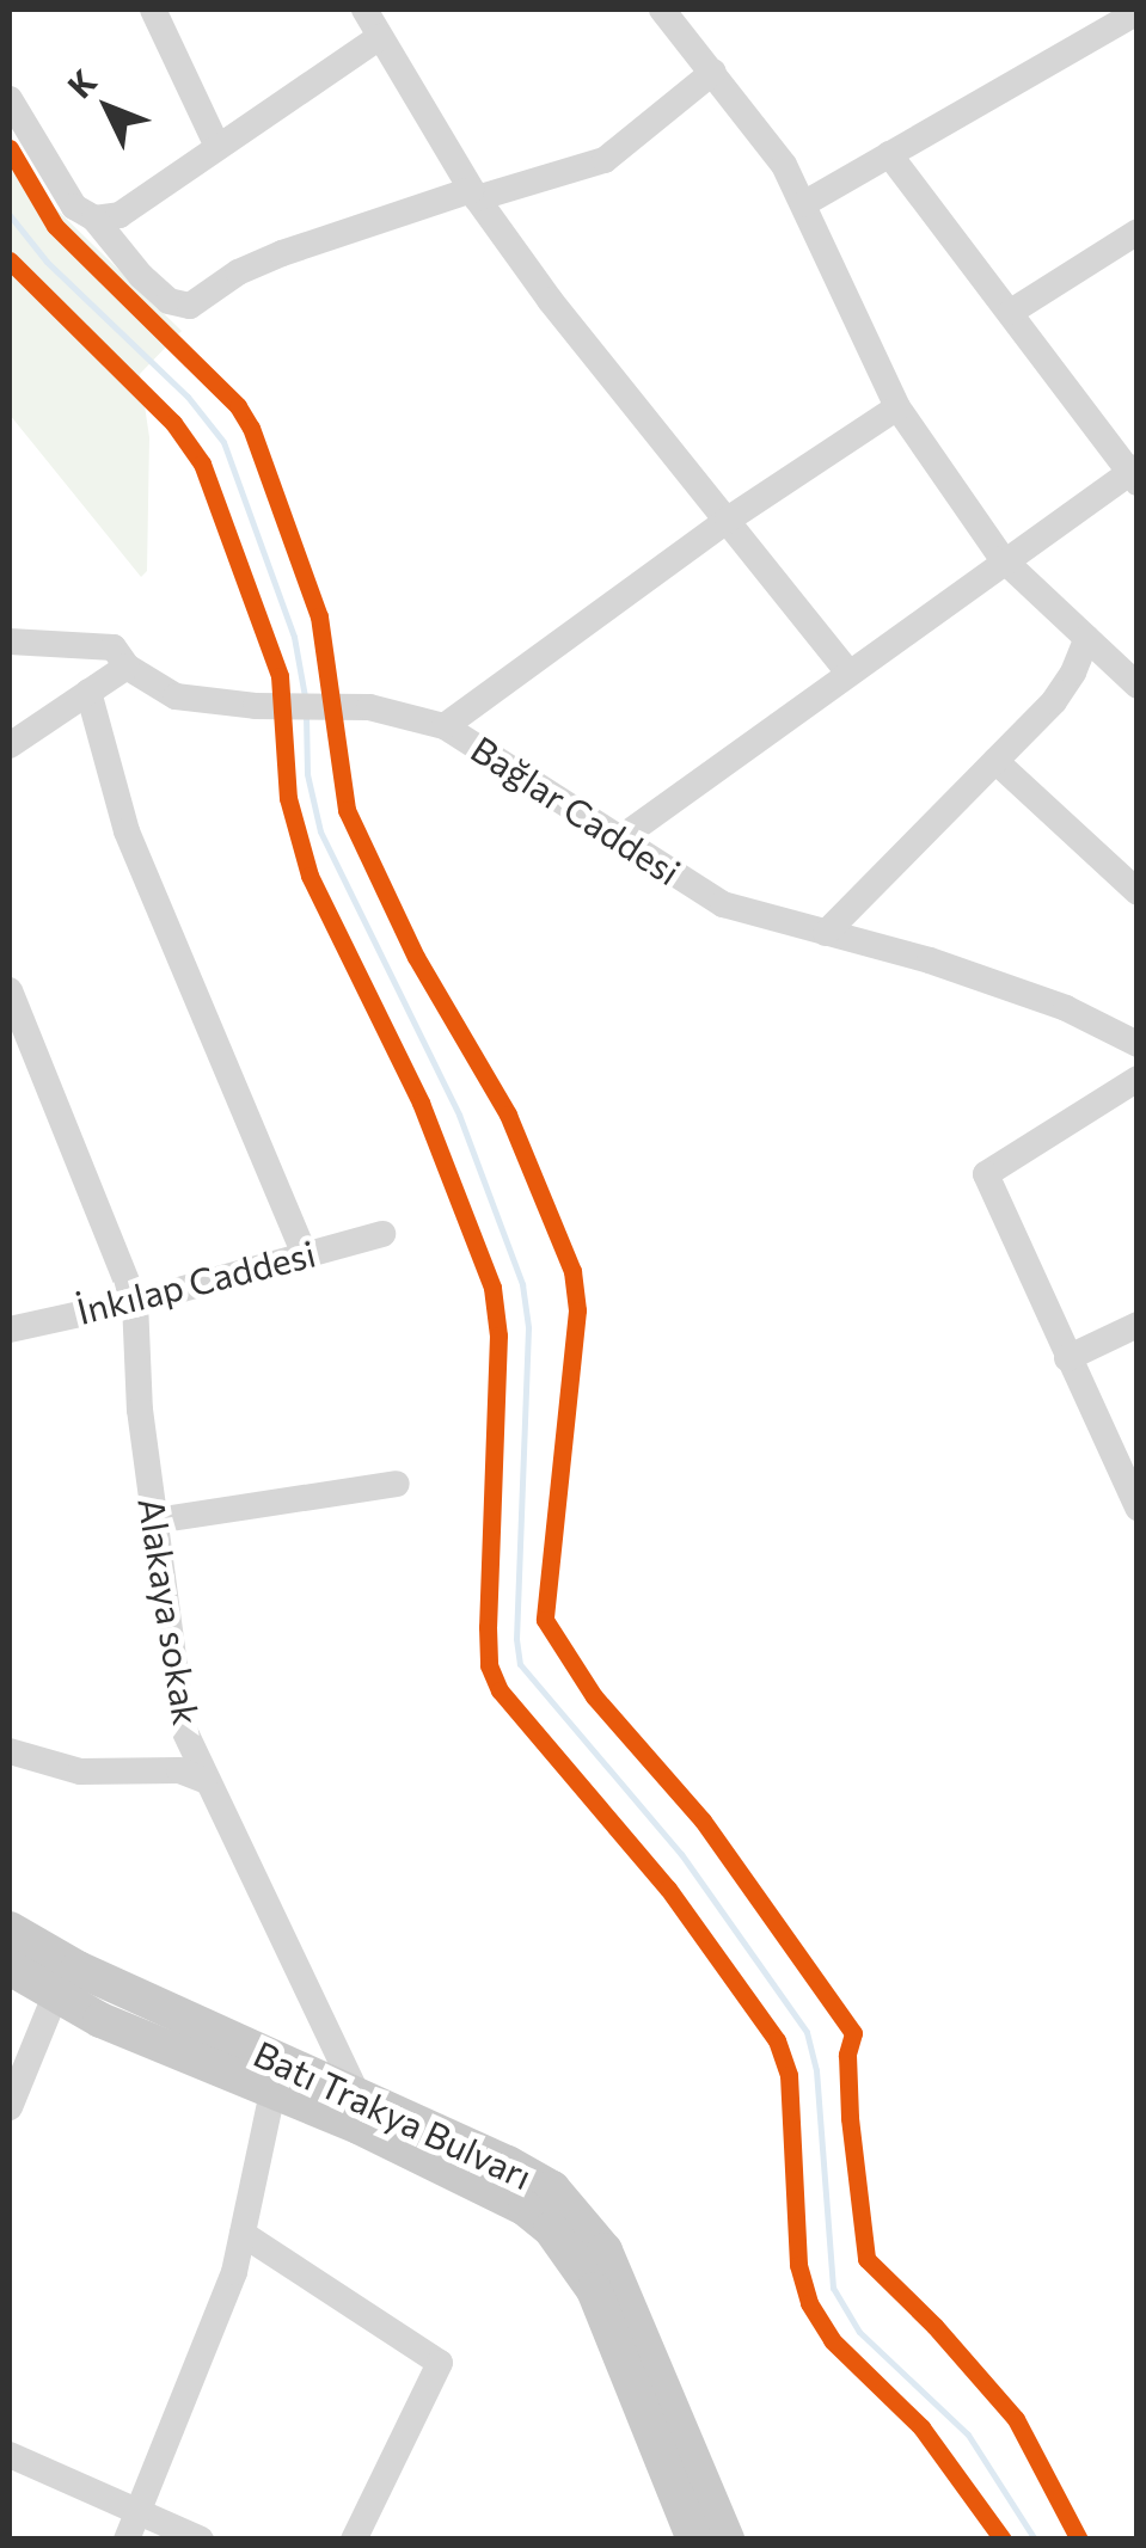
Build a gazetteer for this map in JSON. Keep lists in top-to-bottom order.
{
  "streets": {
    "main road": ["Batı Trakya Bulvarı"],
    "street": ["Bağlar Caddesi", "İnkılap Caddesi", "Alakaya sokak"]
  },
  "crossings": [
    ["İnkılap Caddesi", "Alakaya sokak"],
    ["Alakaya sokak", "Batı Trakya Bulvarı"]
  ],
  "north": "top left"
}
